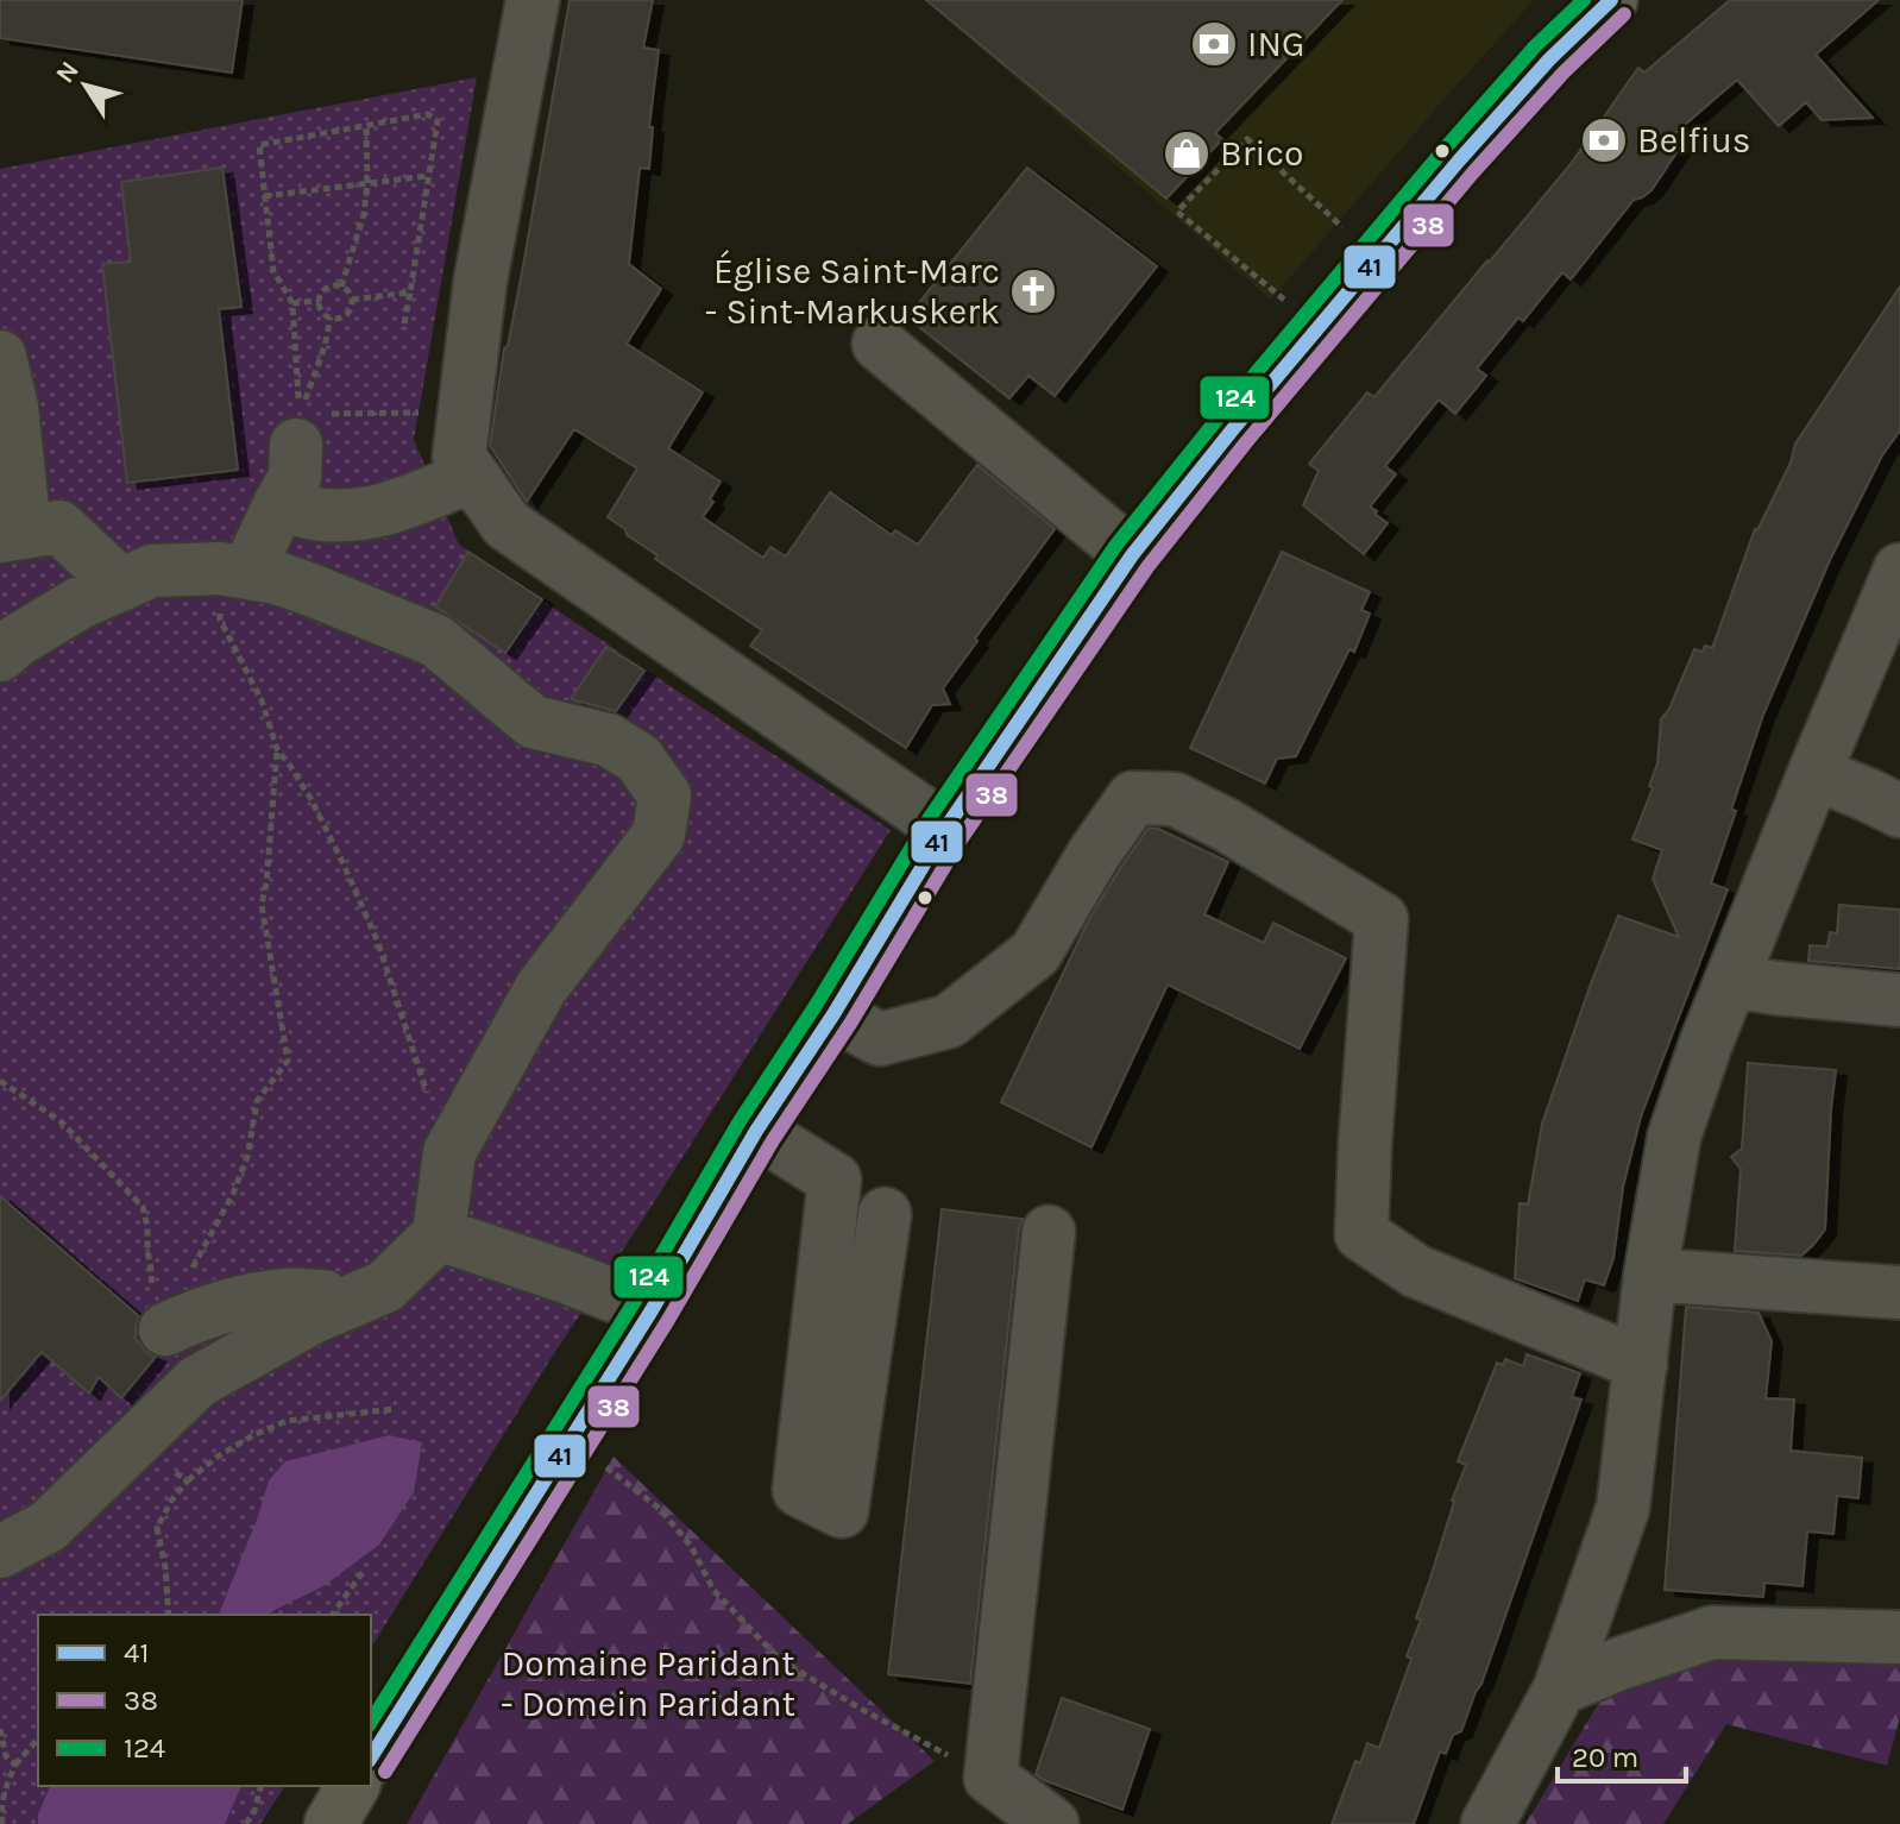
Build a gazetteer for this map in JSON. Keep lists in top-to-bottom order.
{
  "parks": ["Domaine Paridant - Domein Paridant"],
  "places": {
    "bank": ["ING", "Belfius"],
    "shop": ["Brico"],
    "church": ["Église Saint-Marc - Sint-Markuskerk"]
  },
  "lines": ["transit line 41", "transit line 124", "transit line 38"],
  "legend": ["41", "38", "124"],
  "scale_bar": "20 m",
  "north": "top left"
}
